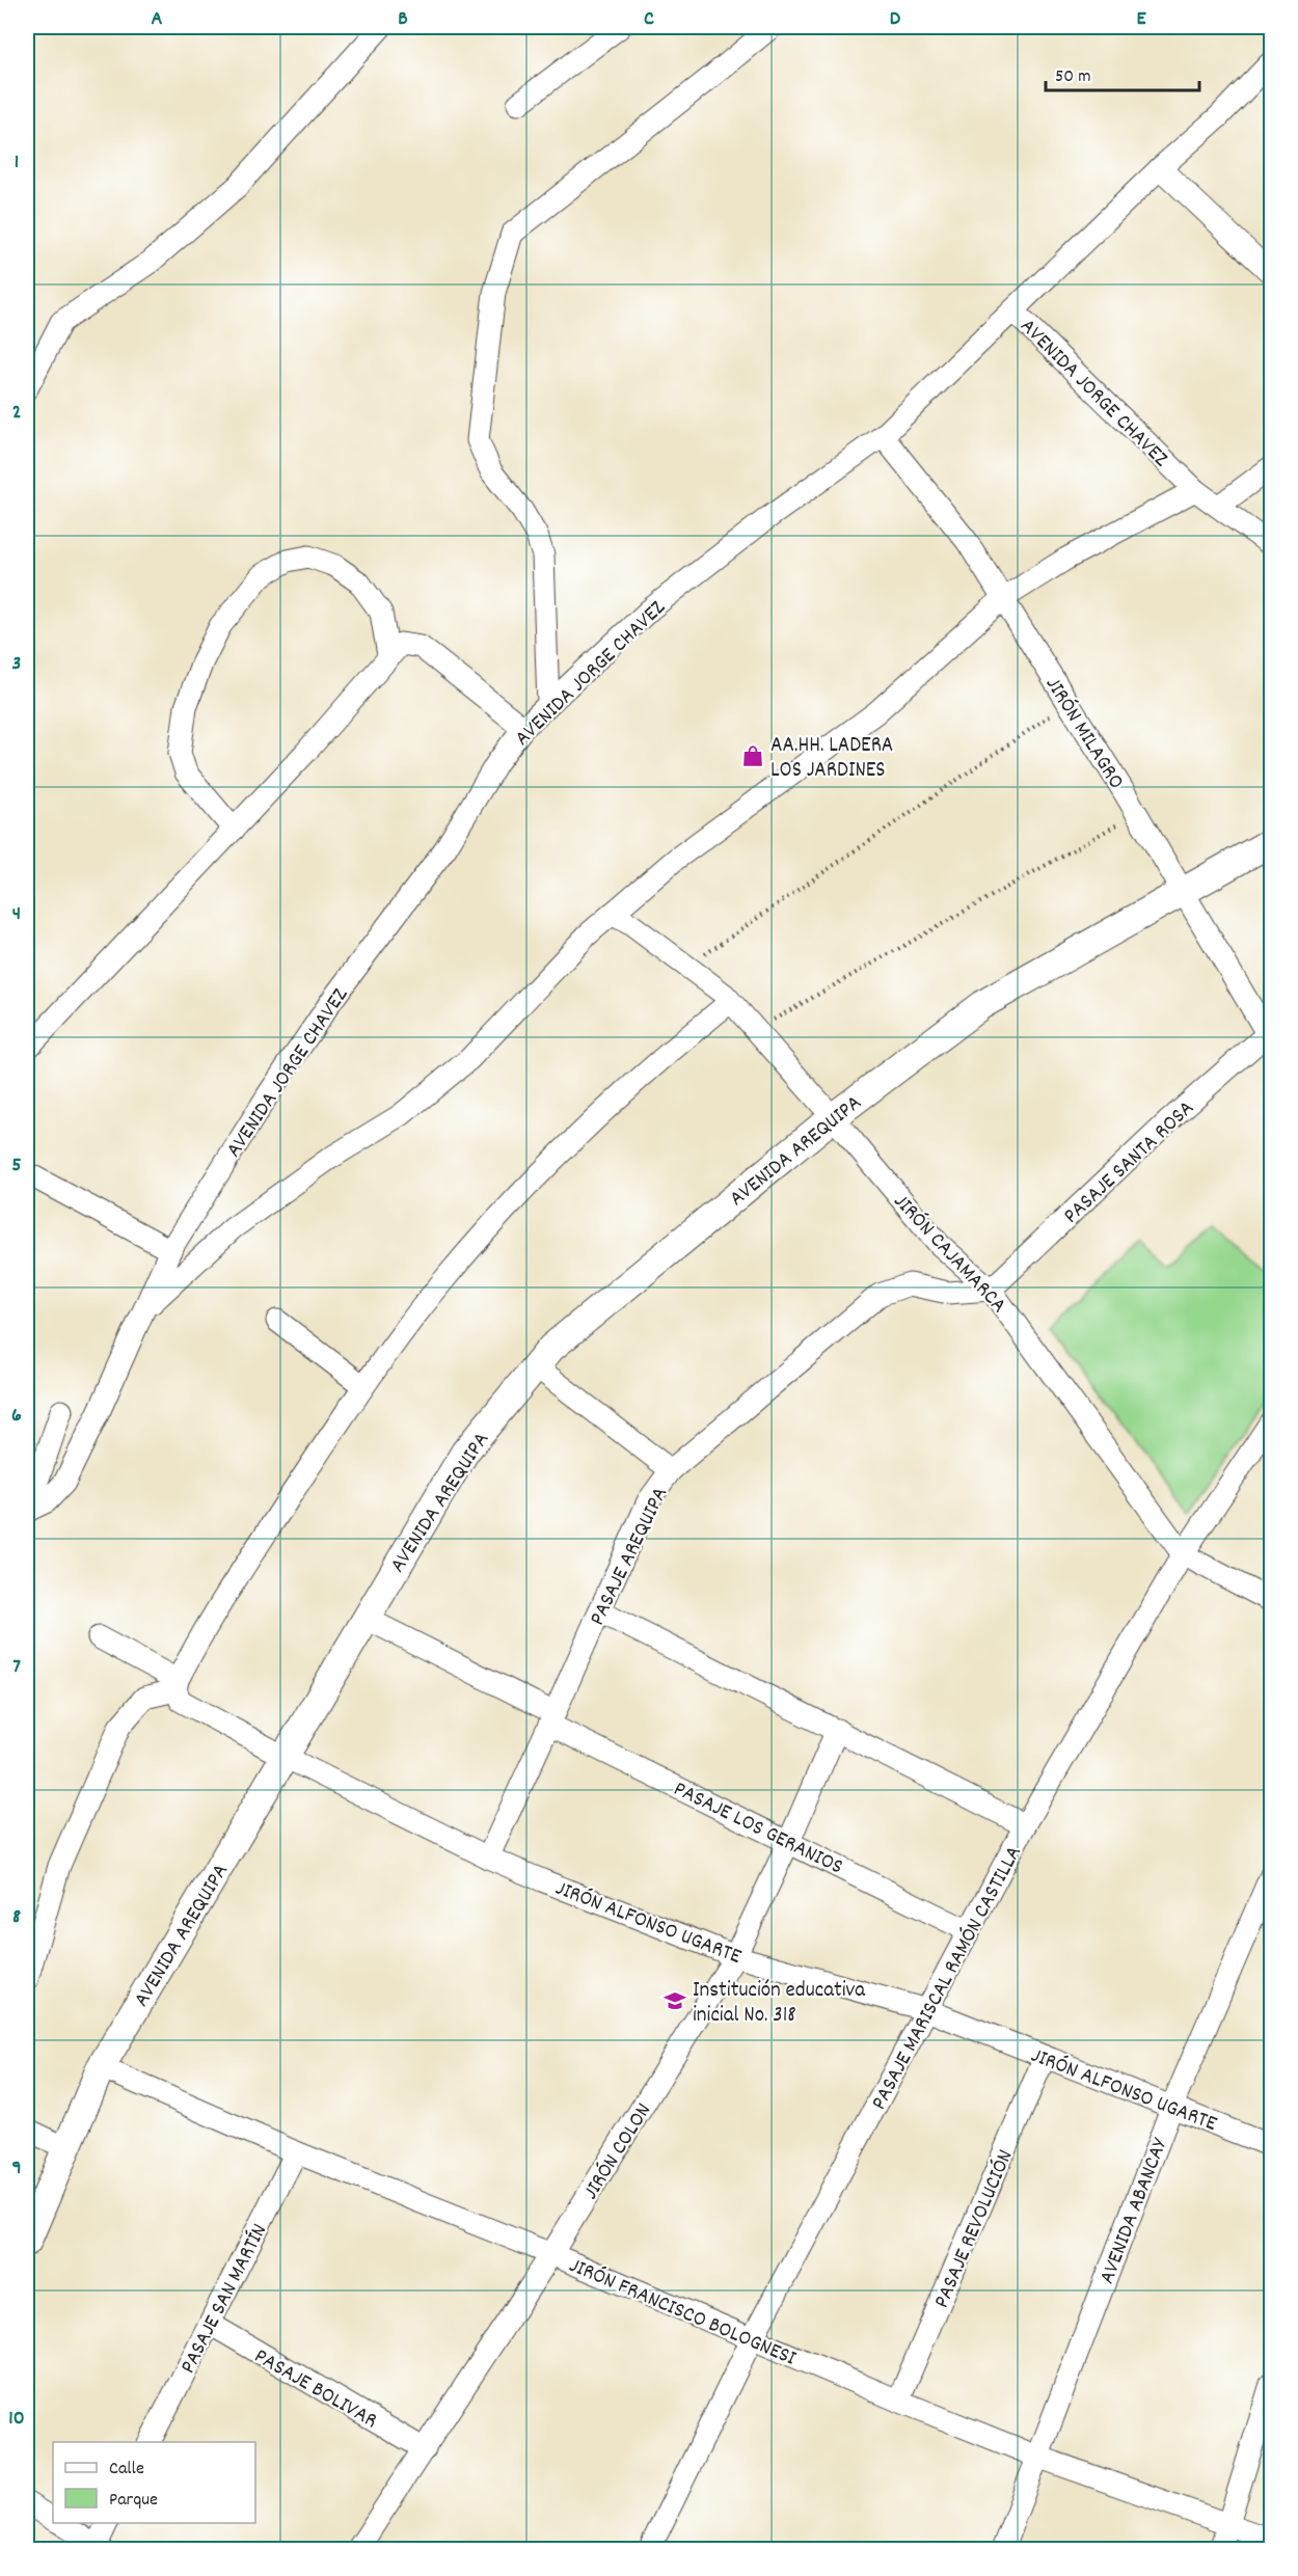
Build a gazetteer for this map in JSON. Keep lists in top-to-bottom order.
{
  "streets": {
    "main road": ["AVENIDA AREQUIPA"],
    "street": [
      "AVENIDA JORGE CHAVEZ",
      "JIRÓN MILAGRO",
      "PASAJE SANTA ROSA",
      "JIRÓN CAJAMARCA",
      "PASAJE AREQUIPA",
      "PASAJE LOS GERANIOS",
      "JIRÓN ALFONSO UGARTE",
      "PASAJE MARISCAL RAMÓN CASTILLA",
      "JIRÓN COLON",
      "AVENIDA ABANCAY",
      "PASAJE REVOLUCIÓN",
      "PASAJE SAN MARTÍN",
      "JIRÓN FRANCISCO BOLOGNESI",
      "PASAJE BOLIVAR"
    ]
  },
  "crossings": [
    ["AVENIDA JORGE CHAVEZ", "JIRÓN MILAGRO"],
    ["JIRÓN MILAGRO", "AVENIDA AREQUIPA"],
    ["JIRÓN MILAGRO", "PASAJE SANTA ROSA"],
    ["AVENIDA AREQUIPA", "JIRÓN CAJAMARCA"],
    ["AVENIDA AREQUIPA", "PASAJE LOS GERANIOS"],
    ["AVENIDA AREQUIPA", "JIRÓN ALFONSO UGARTE"],
    ["AVENIDA AREQUIPA", "JIRÓN FRANCISCO BOLOGNESI"],
    ["PASAJE SANTA ROSA", "JIRÓN CAJAMARCA"],
    ["PASAJE SANTA ROSA", "PASAJE AREQUIPA"],
    ["JIRÓN CAJAMARCA", "PASAJE AREQUIPA"],
    ["JIRÓN CAJAMARCA", "PASAJE MARISCAL RAMÓN CASTILLA"],
    ["PASAJE AREQUIPA", "PASAJE LOS GERANIOS"],
    ["PASAJE AREQUIPA", "JIRÓN ALFONSO UGARTE"],
    ["PASAJE LOS GERANIOS", "PASAJE MARISCAL RAMÓN CASTILLA"],
    ["PASAJE LOS GERANIOS", "JIRÓN COLON"],
    ["JIRÓN ALFONSO UGARTE", "PASAJE MARISCAL RAMÓN CASTILLA"],
    ["JIRÓN ALFONSO UGARTE", "JIRÓN COLON"],
    ["JIRÓN ALFONSO UGARTE", "AVENIDA ABANCAY"],
    ["JIRÓN ALFONSO UGARTE", "PASAJE REVOLUCIÓN"],
    ["PASAJE MARISCAL RAMÓN CASTILLA", "JIRÓN FRANCISCO BOLOGNESI"],
    ["JIRÓN COLON", "JIRÓN FRANCISCO BOLOGNESI"],
    ["JIRÓN COLON", "PASAJE BOLIVAR"],
    ["AVENIDA ABANCAY", "JIRÓN FRANCISCO BOLOGNESI"],
    ["PASAJE REVOLUCIÓN", "JIRÓN FRANCISCO BOLOGNESI"],
    ["PASAJE SAN MARTÍN", "JIRÓN FRANCISCO BOLOGNESI"],
    ["PASAJE SAN MARTÍN", "PASAJE BOLIVAR"]
  ],
  "places": {
    "shop": ["AA.HH. LADERA LOS JARDINES"],
    "school or university": ["Institución educativa inicial No. 318"]
  },
  "legend": ["Calle", "Parque"],
  "scale_bar": "50 m",
  "grid": {
    "columns": [
      "A",
      "B",
      "C",
      "D",
      "E"
    ],
    "rows": [
      "1",
      "2",
      "3",
      "4",
      "5",
      "6",
      "7",
      "8",
      "9",
      "10"
    ]
  }
}
